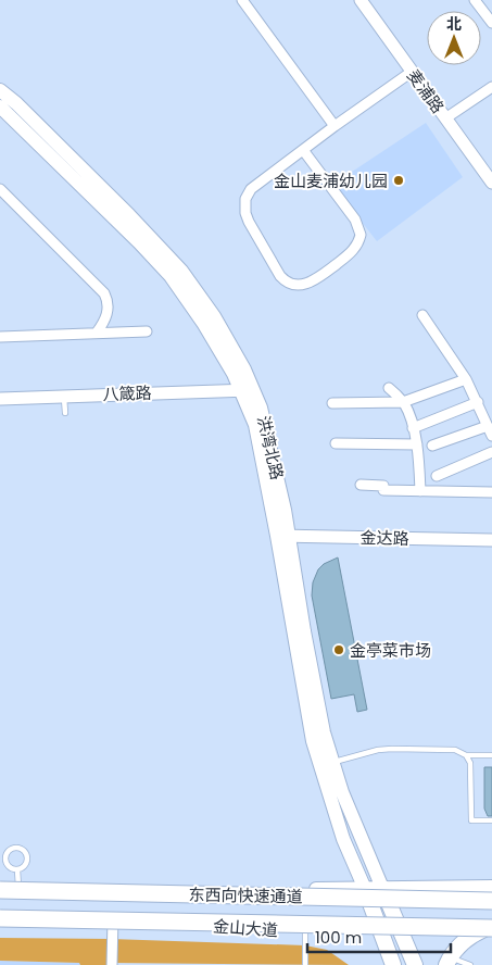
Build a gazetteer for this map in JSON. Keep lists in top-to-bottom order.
{
  "streets": {
    "highway": ["东西向快速通道"],
    "main road": ["洪湾北路", "金山大道"],
    "street": ["麦浦路", "八箴路", "金达路"]
  },
  "crossings": [
    ["八箴路", "洪湾北路"],
    ["洪湾北路", "金达路"],
    ["东西向快速通道", "金山大道"]
  ],
  "places": ["金山麦浦幼儿园", "金亭菜市场"],
  "scale_bar": "100 m",
  "north": "top"
}
